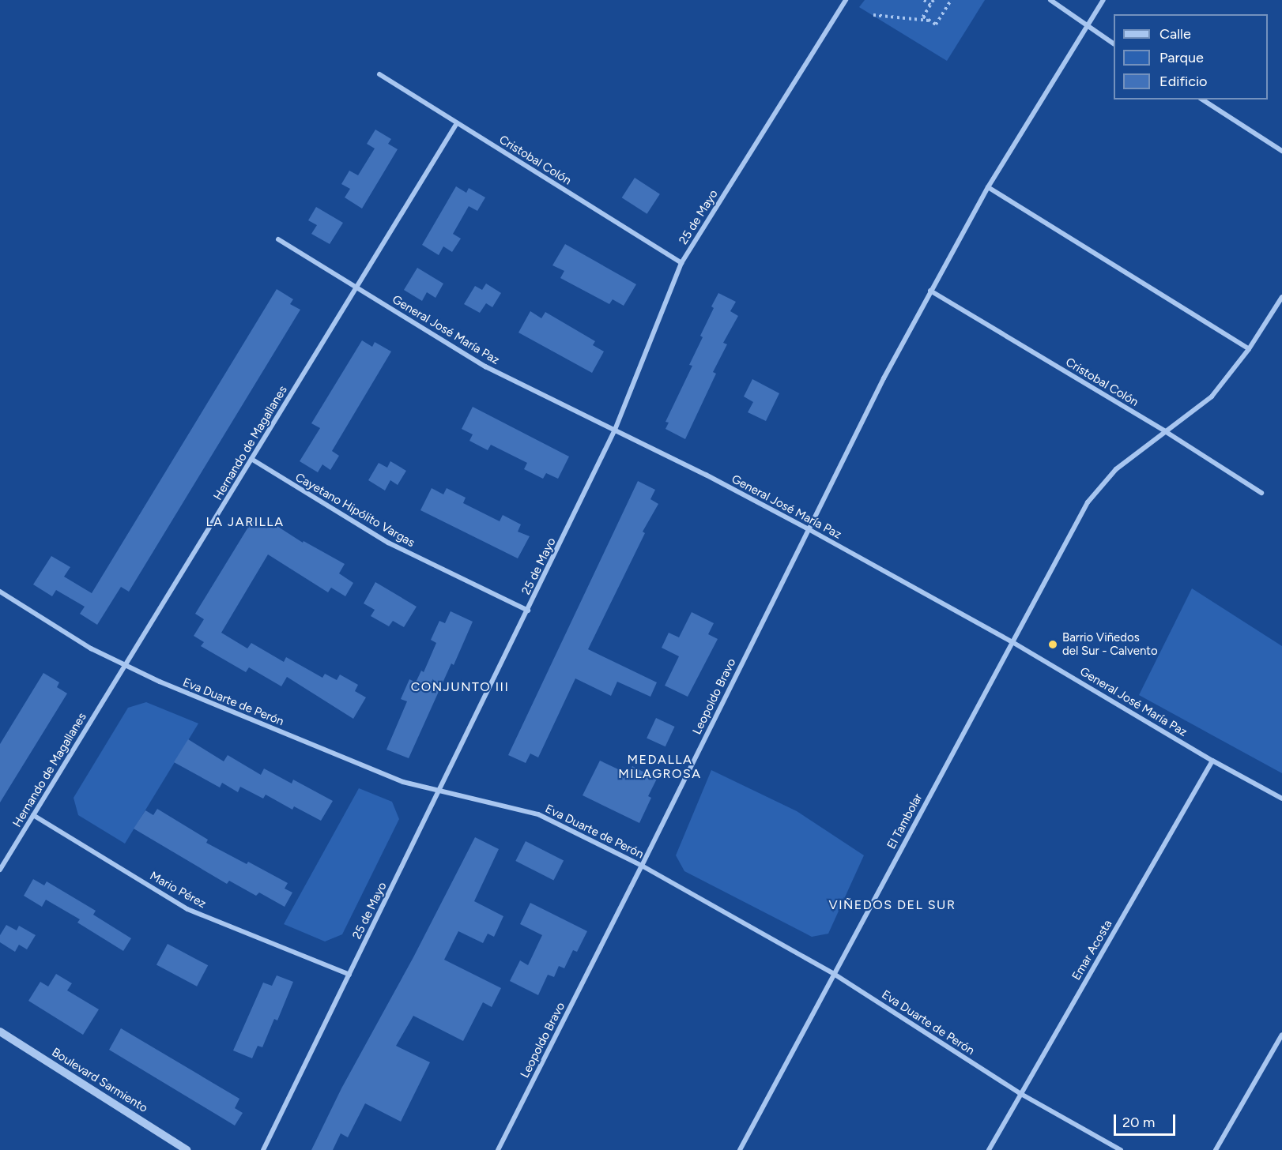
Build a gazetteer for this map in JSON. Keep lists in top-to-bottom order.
{
  "streets": {
    "street": [
      "Cristobal Colón",
      "25 de Mayo",
      "General José María Paz",
      "Hernando de Magallanes",
      "Cayetano Hipólito Vargas",
      "Leopoldo Bravo",
      "Eva Duarte de Perón",
      "El Tambolar",
      "Mario Pérez",
      "Emar Acosta",
      "Boulevard Sarmiento"
    ]
  },
  "crossings": [
    ["Cristobal Colón", "25 de Mayo"],
    ["Cristobal Colón", "Hernando de Magallanes"],
    ["Cristobal Colón", "Leopoldo Bravo"],
    ["Cristobal Colón", "El Tambolar"],
    ["25 de Mayo", "General José María Paz"],
    ["25 de Mayo", "Cayetano Hipólito Vargas"],
    ["25 de Mayo", "Eva Duarte de Perón"],
    ["25 de Mayo", "Mario Pérez"],
    ["General José María Paz", "Hernando de Magallanes"],
    ["General José María Paz", "Leopoldo Bravo"],
    ["General José María Paz", "El Tambolar"],
    ["General José María Paz", "Emar Acosta"],
    ["Hernando de Magallanes", "Cayetano Hipólito Vargas"],
    ["Hernando de Magallanes", "Eva Duarte de Perón"],
    ["Hernando de Magallanes", "Mario Pérez"],
    ["Leopoldo Bravo", "Eva Duarte de Perón"],
    ["Eva Duarte de Perón", "El Tambolar"],
    ["Eva Duarte de Perón", "Emar Acosta"]
  ],
  "districts": [
    "LA JARILLA",
    "CONJUNTO III",
    "MEDALLA MILAGROSA",
    "VIÑEDOS DEL SUR"
  ],
  "places": ["Barrio Viñedos del Sur - Calvento"],
  "legend": ["Calle", "Parque", "Edificio"],
  "scale_bar": "20 m"
}
